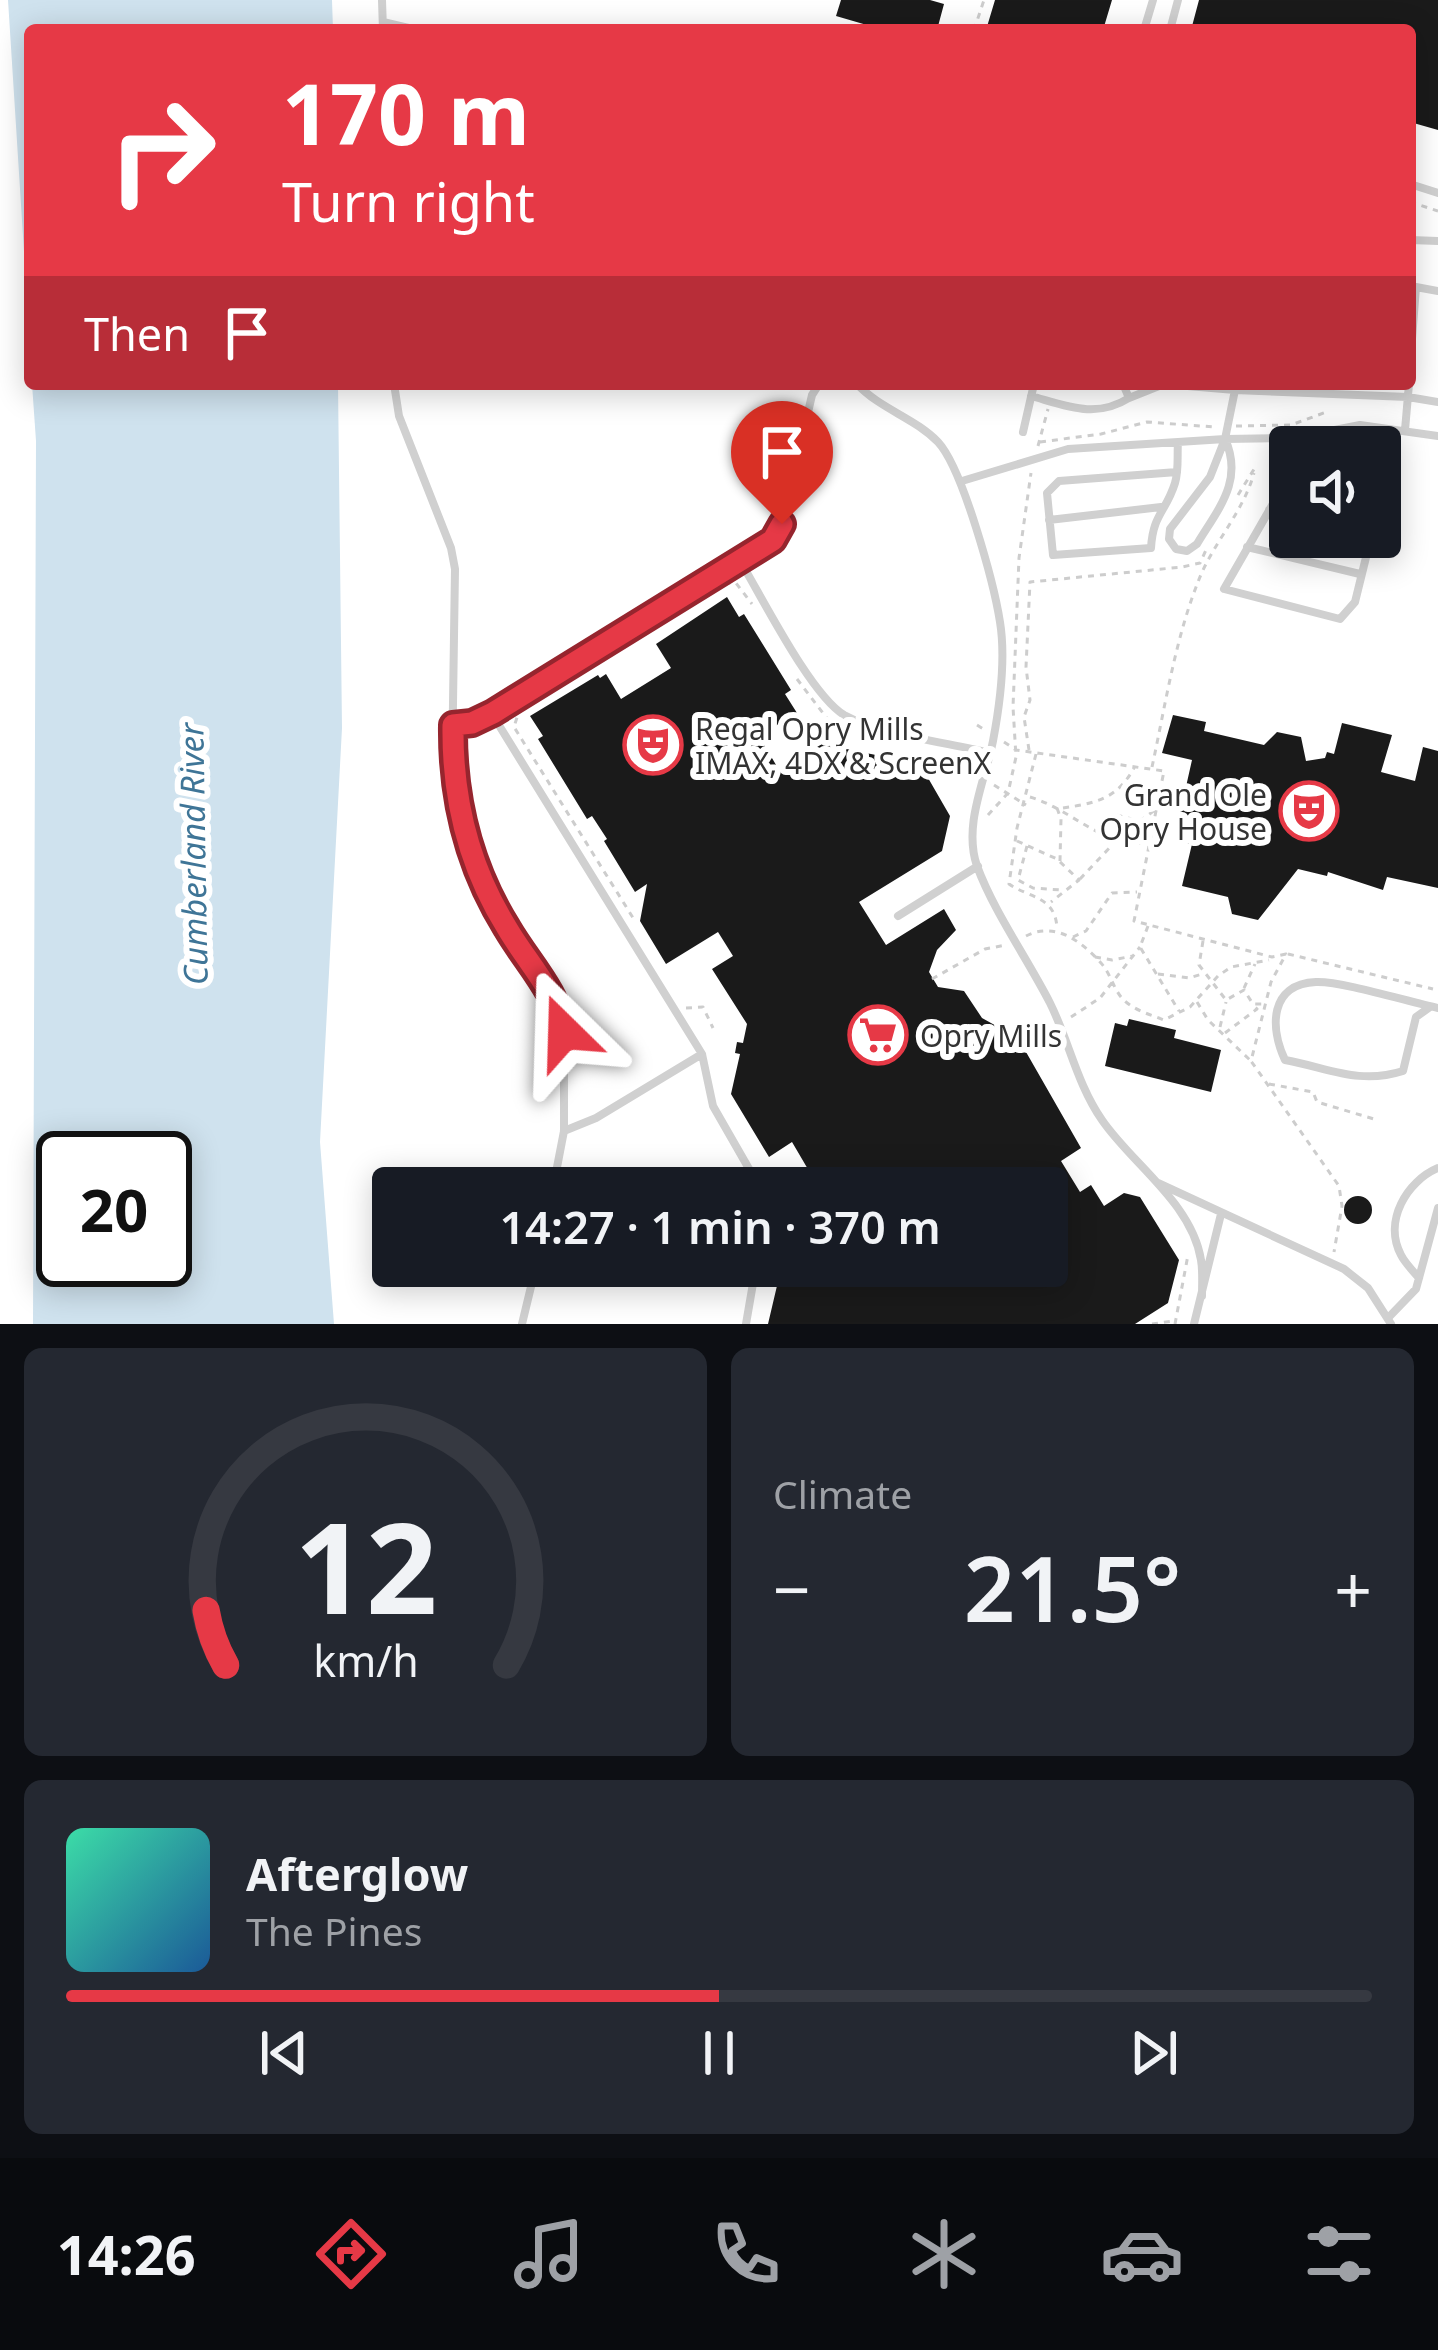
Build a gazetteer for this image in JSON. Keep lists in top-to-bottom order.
{
  "water": ["Cumberland River"],
  "places": {
    "theatre": ["Regal Opry Mills IMAX, 4DX & ScreenX", "Grand Ole Opry House"],
    "supermarket": ["Opry Mills"]
  },
  "page": {
    "turn": ["170 m", "Turn right"],
    "then": "Then",
    "limit": "20",
    "trip": "14:27 · 1 min · 370 m",
    "tile": "Climate",
    "heat": ["−", "21.5°", "+"],
    "song": ["Afterglow", "The Pines"],
    "tabs": "14:26",
    "gauge": ["12", "km/h"]
  }
}
